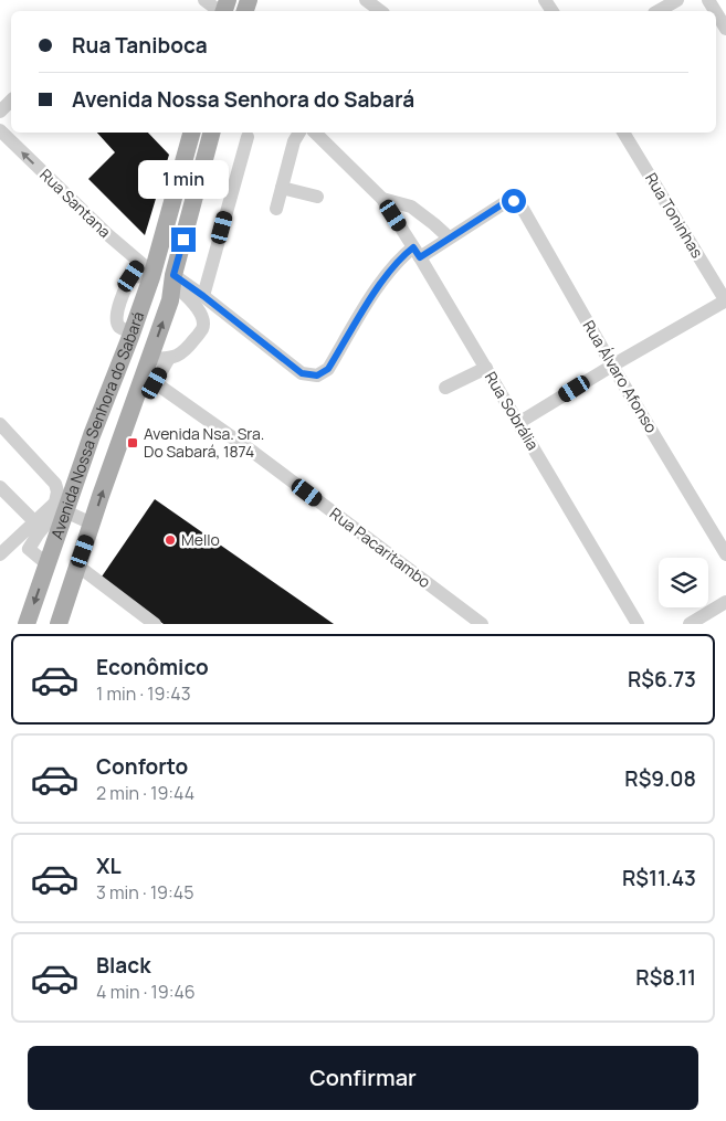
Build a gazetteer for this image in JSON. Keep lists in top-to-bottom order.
{
  "streets": {
    "main road": ["Avenida Nossa Senhora do Sabará"],
    "street": [
      "Rua Santana",
      "Rua Toninhas",
      "Rua Álvaro Afonso",
      "Rua Sobrália",
      "Rua Pacaritambo"
    ]
  },
  "crossings": [
    ["Rua Santana", "Avenida Nossa Senhora do Sabará"],
    ["Rua Álvaro Afonso", "Rua Sobrália"],
    ["Avenida Nossa Senhora do Sabará", "Rua Pacaritambo"]
  ],
  "one_way": ["Rua Santana"],
  "places": {
    "transit": ["Avenida Nsa. Sra. Do Sabará, 1874"],
    "other": ["Mello"]
  },
  "page": {
    "banner": ["Rua Taniboca", "Avenida Nossa Senhora do Sabará"],
    "bubble": "1 min",
    "list": [
      {
        "name": "Econômico",
        "note": "1 min · 19:43",
        "value": "R$6.73"
      },
      {
        "name": "Conforto",
        "note": "2 min · 19:44",
        "value": "R$9.08"
      },
      {
        "name": "XL",
        "note": "3 min · 19:45",
        "value": "R$11.43"
      },
      {
        "name": "Black",
        "note": "4 min · 19:46",
        "value": "R$8.11"
      }
    ],
    "buttons": "Confirmar"
  }
}
